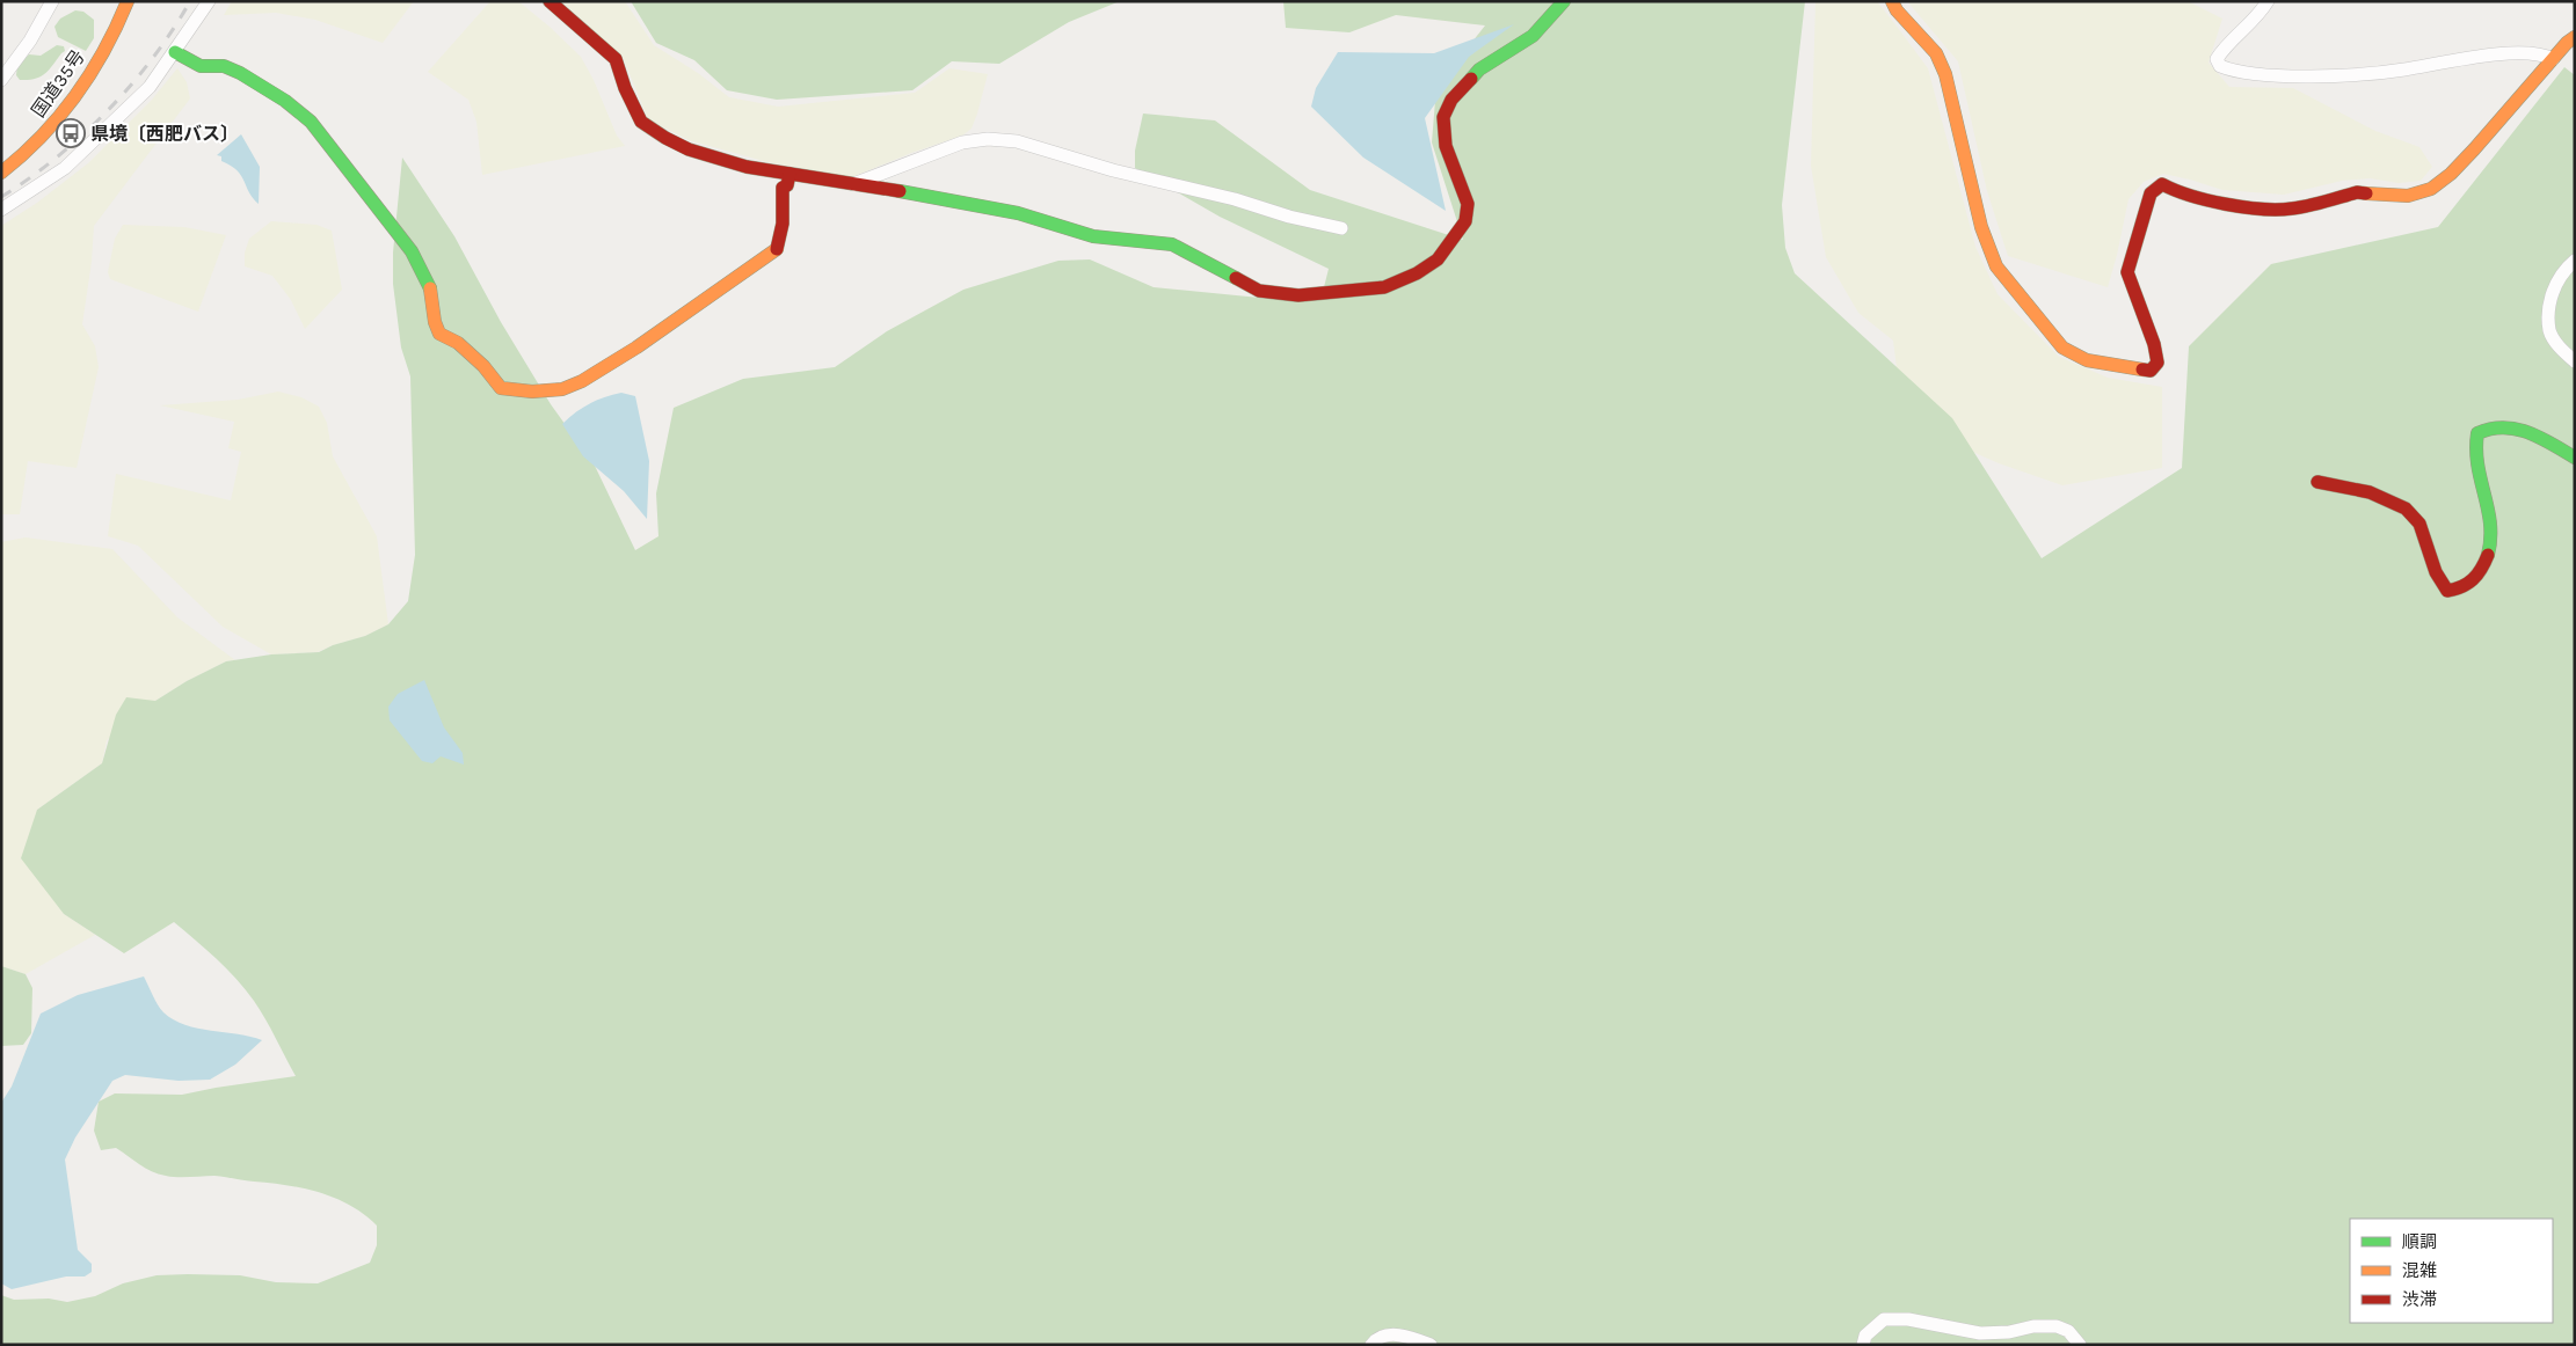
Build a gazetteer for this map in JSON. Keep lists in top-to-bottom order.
{
  "streets": {
    "main road": ["国道35号"]
  },
  "places": {
    "bus stop": ["県境〔西肥バス〕"]
  },
  "legend": ["順調", "混雑", "渋滞"]
}
